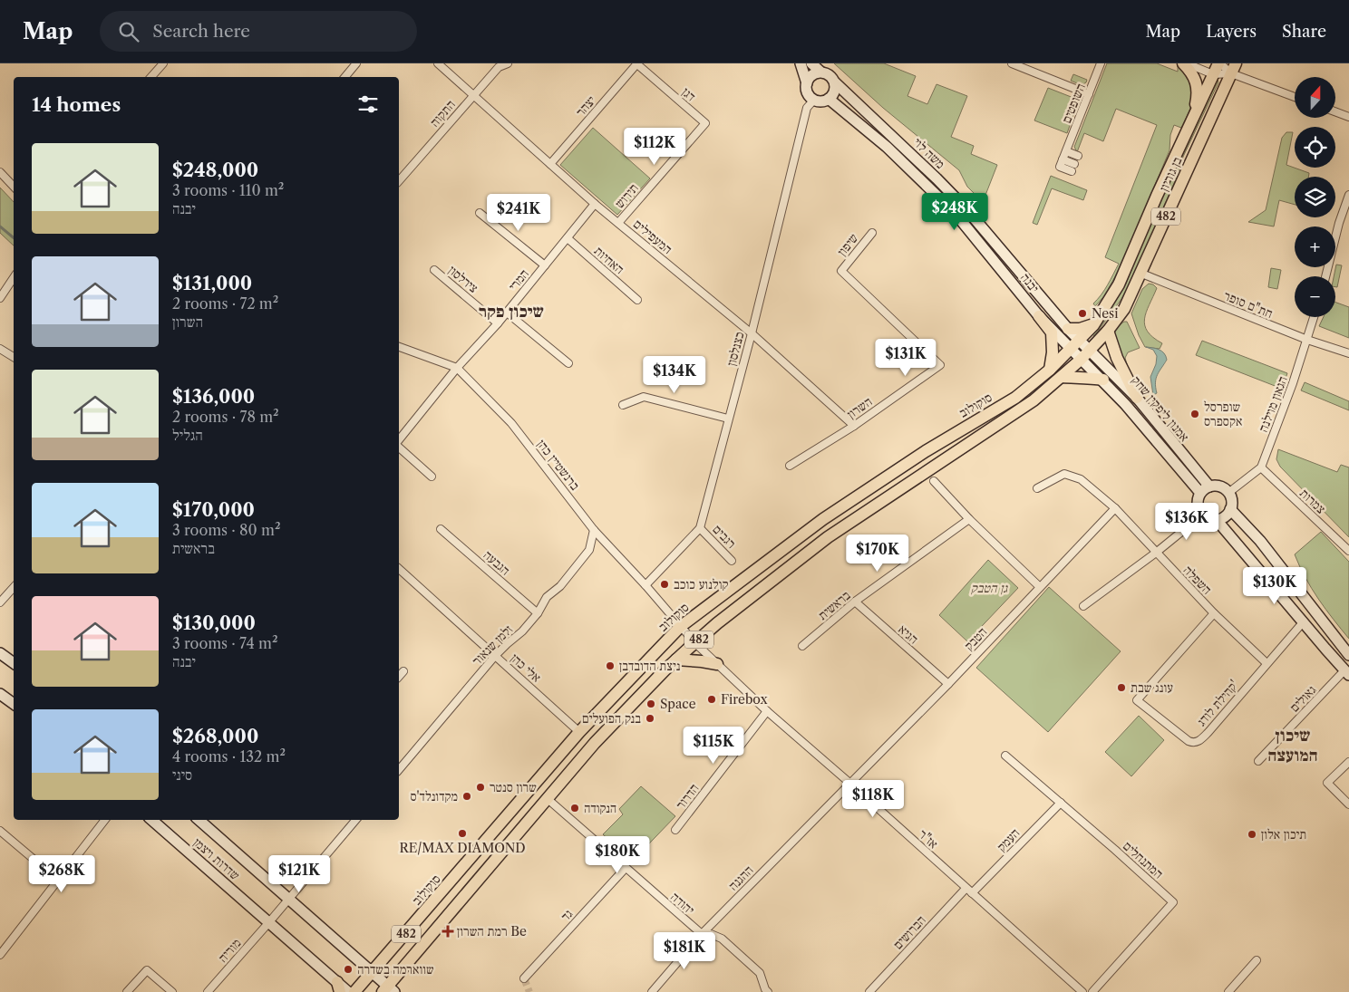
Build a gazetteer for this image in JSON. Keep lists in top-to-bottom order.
{
  "streets": {
    "main road": ["בן גוריון", "482", "סוקולוב"],
    "street": [
      "דגן",
      "השופטים",
      "יצהר",
      "התקוה",
      "משה לוי",
      "תירוש",
      "המעפילים",
      "שיפון",
      "האחיות",
      "צירלסון",
      "המרי",
      "יבנה",
      "חת\"ם סופר",
      "כצנלסון",
      "הגאון מוילנה",
      "השרון",
      "אמנון ליפקין שחק",
      "ברנשטיין כהן",
      "צמרות",
      "רגבים",
      "הגבעה",
      "השפלה",
      "בראשית",
      "הגיא",
      "הטבק",
      "זלמן שנאור",
      "אלי כהן",
      "גאולים",
      "קהילת לודג'",
      "הדרור",
      "אז\"ר",
      "העמק",
      "שדרות ויצמן",
      "המתנחלים",
      "ההגנה",
      "יהודה",
      "גד",
      "הברושים",
      "מוריה"
    ]
  },
  "crossings": [
    ["דגן", "יצהר"],
    ["דגן", "תירוש"],
    ["יצהר", "המעפילים"],
    ["התקוה", "המעפילים"],
    ["משה לוי", "בן גוריון"],
    ["משה לוי", "יבנה"],
    ["משה לוי", "כצנלסון"],
    ["משה לוי", "סוקולוב"],
    ["משה לוי", "אמנון ליפקין שחק"],
    ["בן גוריון", "482"],
    ["בן גוריון", "יבנה"],
    ["בן גוריון", "חת\"ם סופר"],
    ["בן גוריון", "סוקולוב"],
    ["בן גוריון", "אמנון ליפקין שחק"],
    ["תירוש", "המעפילים"],
    ["482", "יבנה"],
    ["482", "אז\"ר"],
    ["482", "שדרות ויצמן"],
    ["482", "יהודה"],
    ["המעפילים", "המרי"],
    ["המעפילים", "כצנלסון"],
    ["המעפילים", "השרון"],
    ["שיפון", "השרון"],
    ["האחיות", "המרי"],
    ["צירלסון", "המרי"],
    ["המרי", "ברנשטיין כהן"],
    ["יבנה", "כצנלסון"],
    ["יבנה", "סוקולוב"],
    ["יבנה", "אמנון ליפקין שחק"],
    ["חת\"ם סופר", "הגאון מוילנה"],
    ["כצנלסון", "ברנשטיין כהן"],
    ["כצנלסון", "רגבים"],
    ["הגאון מוילנה", "צמרות"],
    ["סוקולוב", "ברנשטיין כהן"],
    ["סוקולוב", "אלי כהן"],
    ["סוקולוב", "אז\"ר"],
    ["סוקולוב", "שדרות ויצמן"],
    ["ברנשטיין כהן", "זלמן שנאור"],
    ["ברנשטיין כהן", "אז\"ר"],
    ["הגבעה", "זלמן שנאור"],
    ["השפלה", "הטבק"],
    ["השפלה", "קהילת לודג'"],
    ["בראשית", "הגיא"],
    ["הגיא", "הטבק"],
    ["הטבק", "אז\"ר"],
    ["הטבק", "ההגנה"],
    ["זלמן שנאור", "אלי כהן"],
    ["הדרור", "אז\"ר"],
    ["אז\"ר", "העמק"],
    ["אז\"ר", "ההגנה"],
    ["אז\"ר", "הברושים"],
    ["העמק", "המתנחלים"],
    ["שדרות ויצמן", "מוריה"],
    ["ההגנה", "יהודה"],
    ["יהודה", "גד"]
  ],
  "districts": ["שיכון פקר", "שיכון המועצה"],
  "parks": ["גן הטבק"],
  "places": {
    "other": [
      "Nesi",
      "שופרסל אקספרס",
      "קולנוע כוכב",
      "ניצת הדובדבן",
      "עונג שבת",
      "Firebox",
      "Space",
      "בנק הפועלים",
      "שרון סנטר",
      "מקדונלד'ס",
      "הנקודה",
      "RE/MAX DIAMOND",
      "תיכון אלון",
      "שווארמה בשדרה"
    ],
    "health": ["רמת השרון Be"]
  },
  "north": "top",
  "page": {
    "header": "Map",
    "search": "Search here",
    "nav": ["Map", "Layers", "Share"],
    "map_buttons": ["+", "−"],
    "heading": "14 homes",
    "price": [
      "$112K",
      "$248K",
      "$241K",
      "$131K",
      "$134K",
      "$136K",
      "$170K",
      "$130K",
      "$115K",
      "$118K",
      "$180K",
      "$268K",
      "$121K",
      "$181K"
    ],
    "list": [
      {
        "name": "$248,000",
        "note": "3 rooms · 110 m² · יבנה"
      },
      {
        "name": "$131,000",
        "note": "2 rooms · 72 m² · השרון"
      },
      {
        "name": "$136,000",
        "note": "2 rooms · 78 m² · הגליל"
      },
      {
        "name": "$170,000",
        "note": "3 rooms · 80 m² · בראשית"
      },
      {
        "name": "$130,000",
        "note": "3 rooms · 74 m² · יבנה"
      },
      {
        "name": "$268,000",
        "note": "4 rooms · 132 m² · סיני"
      }
    ]
  }
}
